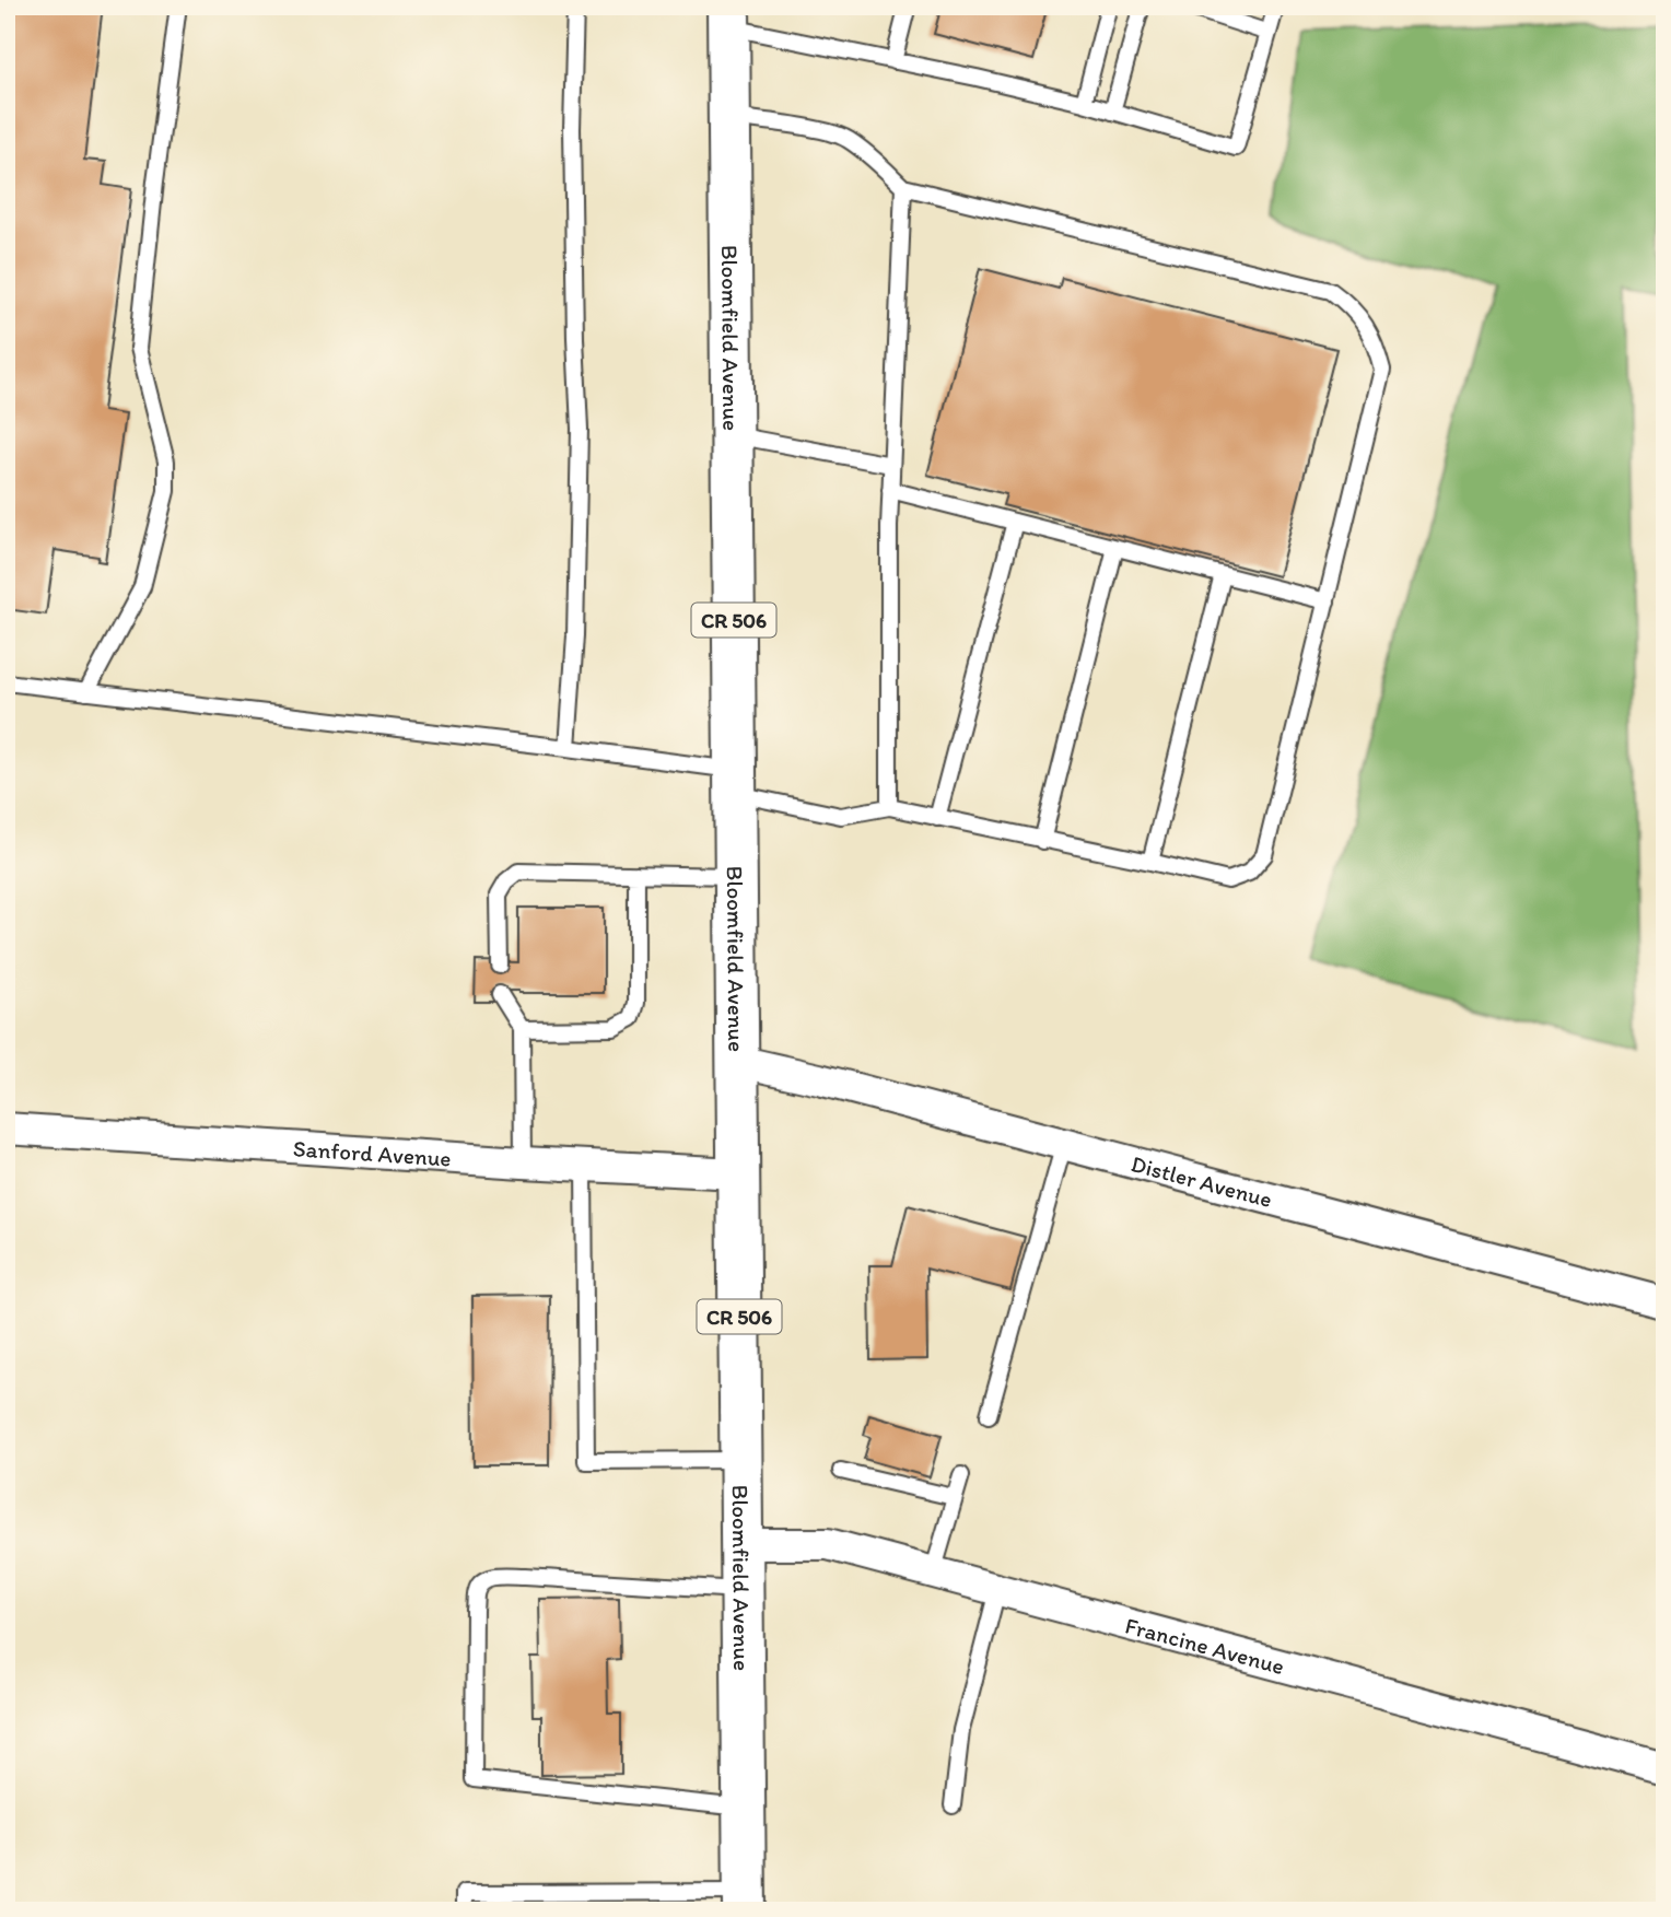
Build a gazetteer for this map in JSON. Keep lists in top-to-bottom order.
{
  "streets": {
    "main road": ["Bloomfield Avenue", "CR 506"],
    "street": ["Sanford Avenue", "Distler Avenue", "Francine Avenue"]
  },
  "crossings": [
    ["Bloomfield Avenue", "Sanford Avenue"],
    ["Bloomfield Avenue", "Distler Avenue"],
    ["Bloomfield Avenue", "Francine Avenue"]
  ]
}
